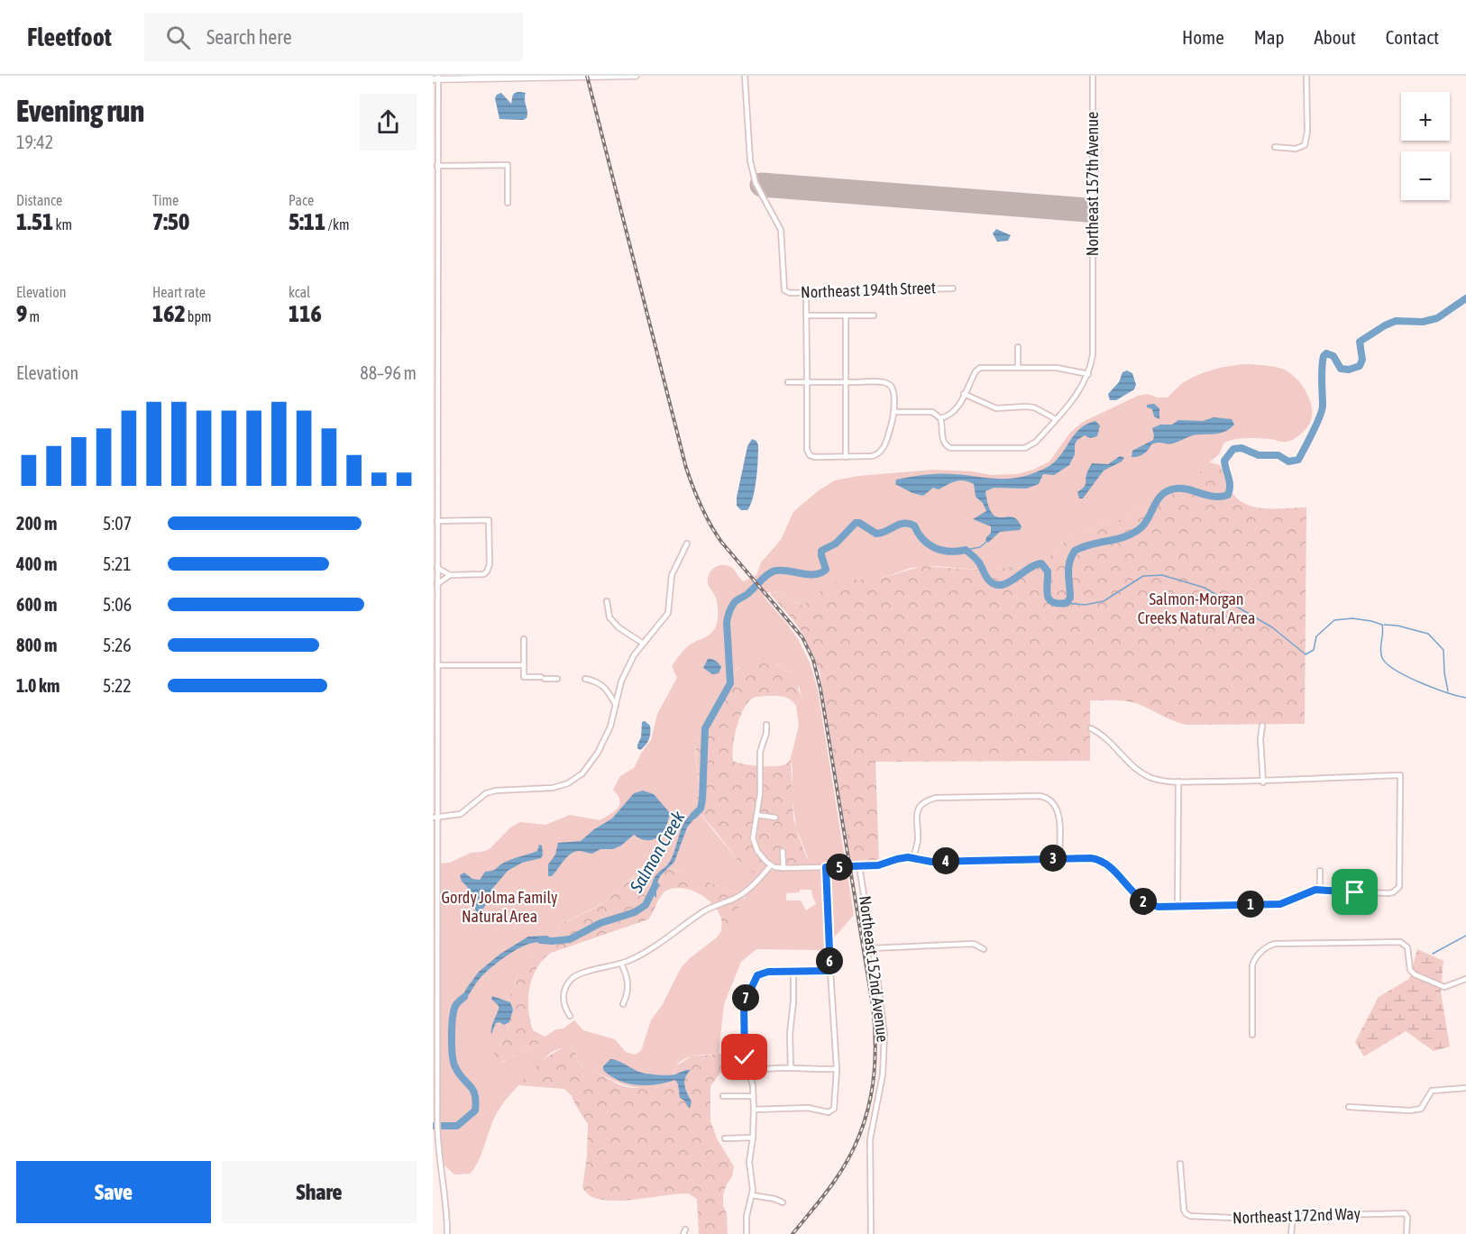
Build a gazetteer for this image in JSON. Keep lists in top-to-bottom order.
{
  "streets": {
    "street": [
      "Northeast 157th Avenue",
      "Northeast 194th Street",
      "Northeast 152nd Avenue",
      "Northeast 172nd Way"
    ]
  },
  "water": ["Salmon Creek"],
  "parks": ["Salmon-Morgan Creeks Natural Area", "Gordy Jolma Family Natural Area"],
  "page": {
    "header": "Fleetfoot",
    "search": "Search here",
    "nav": [
      "Home",
      "Map",
      "About",
      "Contact"
    ],
    "heading": ["Evening run", "19:42"],
    "map_buttons": ["+", "−"],
    "stats": [
      ["Distance", "1.51 km"],
      ["Time", "7:50"],
      ["Pace", "5:11 /km"],
      ["Elevation", "9 m"],
      ["Heart rate", "162 bpm"],
      ["kcal", "116"]
    ],
    "chart": ["Elevation", "88–96 m"],
    "list": [
      {
        "name": "200 m",
        "note": "5:07"
      },
      {
        "name": "400 m",
        "note": "5:21"
      },
      {
        "name": "600 m",
        "note": "5:06"
      },
      {
        "name": "800 m",
        "note": "5:26"
      },
      {
        "name": "1.0 km",
        "note": "5:22"
      }
    ],
    "pins": [
      "3",
      "4",
      "5",
      "2",
      "1",
      "6",
      "7"
    ],
    "buttons": ["Save", "Share"]
  }
}
